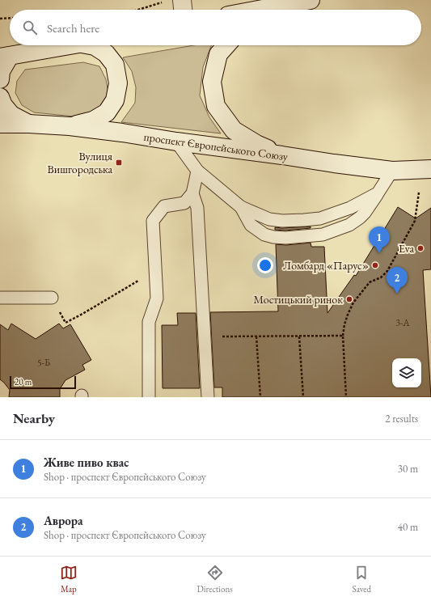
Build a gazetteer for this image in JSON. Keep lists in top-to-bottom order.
{
  "streets": {
    "main road": ["проспект Європейського Союзу"]
  },
  "places": {
    "transit": ["Вулиця Вишгородська"],
    "other": ["Eva", "Ломбард «Парус»", "Мостицький ринок"]
  },
  "house_numbers": ["3-А", "5-Б"],
  "scale_bar": "20 m",
  "page": {
    "search": "Search here",
    "pins": ["1", "2"],
    "scale": "20 m",
    "heading": ["Nearby", "2 results"],
    "list": [
      {
        "mark": "1",
        "name": "Живе пиво квас",
        "note": "Shop · проспект Європейського Союзу",
        "value": "30 m"
      },
      {
        "mark": "2",
        "name": "Аврора",
        "note": "Shop · проспект Європейського Союзу",
        "value": "40 m"
      }
    ],
    "nav": ["Map", "Directions", "Saved"]
  }
}
